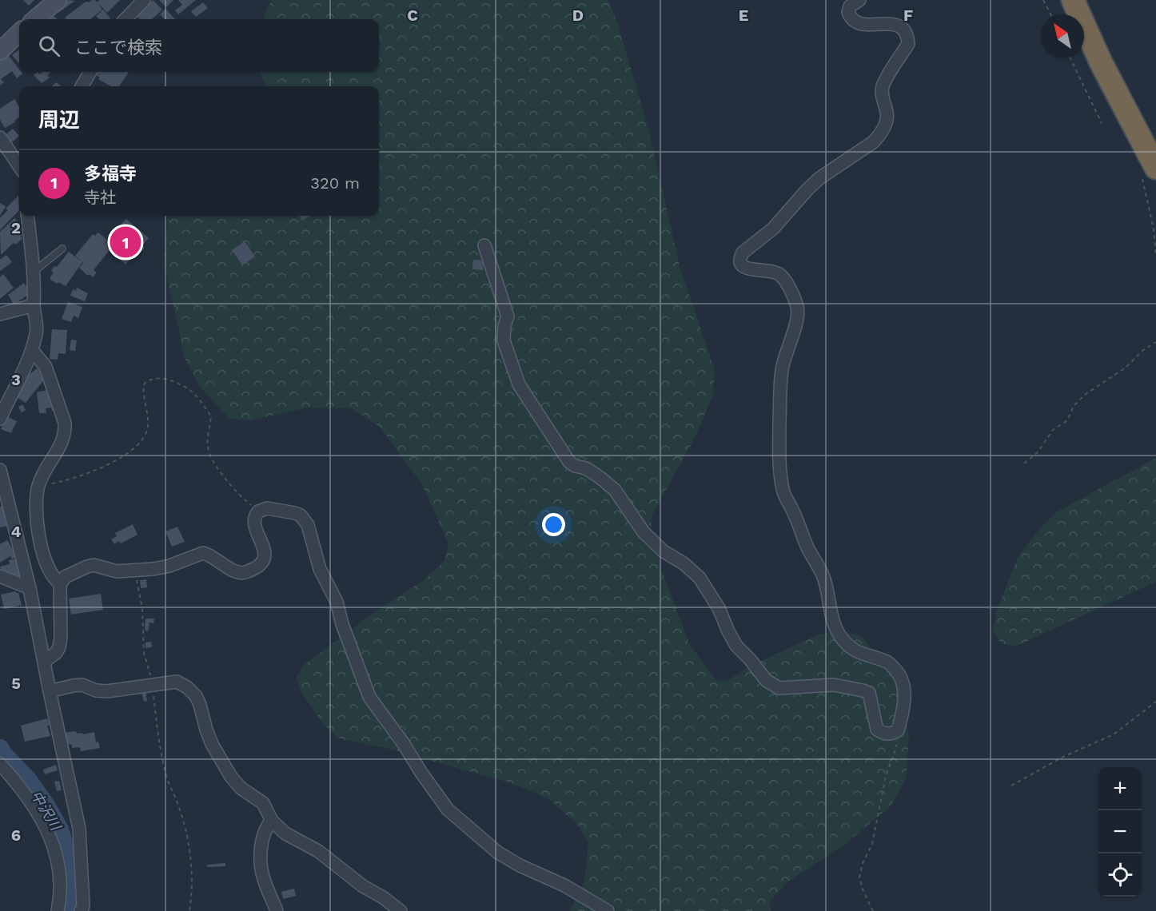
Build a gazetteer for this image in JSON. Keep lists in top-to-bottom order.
{
  "water": ["中沢川"],
  "north": "top left",
  "page": {
    "search": "ここで検索",
    "heading": "周辺",
    "list": [
      {
        "mark": "1",
        "name": "多福寺",
        "note": "寺社",
        "value": "320 m"
      }
    ],
    "pins": "1",
    "map_buttons": ["+", "−"]
  },
  "grid": {
    "columns": [
      "C",
      "D",
      "E",
      "F"
    ],
    "rows": [
      "2",
      "3",
      "4",
      "5",
      "6"
    ]
  }
}
